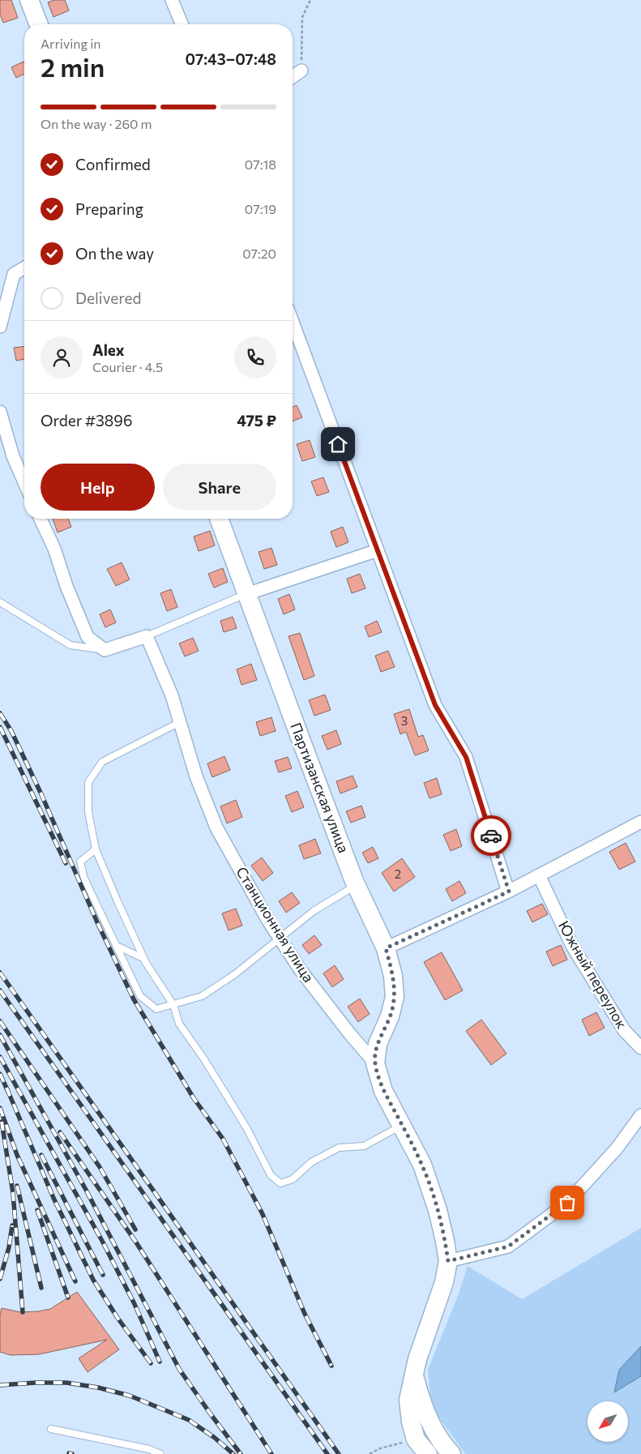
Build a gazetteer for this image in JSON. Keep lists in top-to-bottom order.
{
  "streets": {
    "main road": ["Партизанская улица", "Станционная улица"],
    "street": ["Южный переулок"]
  },
  "crossings": [
    ["Партизанская улица", "Станционная улица"]
  ],
  "house_numbers": ["3", "2"],
  "north": "bottom left",
  "page": {
    "heading": ["2 min", "Arriving in", "07:43–07:48"],
    "panel": [
      "Alex",
      "Courier · 4.5",
      "Order #3896",
      "475 ₽"
    ],
    "bar": "On the way · 260 m",
    "list": [
      ["Confirmed", "07:18"],
      ["Preparing", "07:19"],
      ["On the way", "07:20"],
      "Delivered"
    ],
    "buttons": ["Help", "Share"]
  }
}
